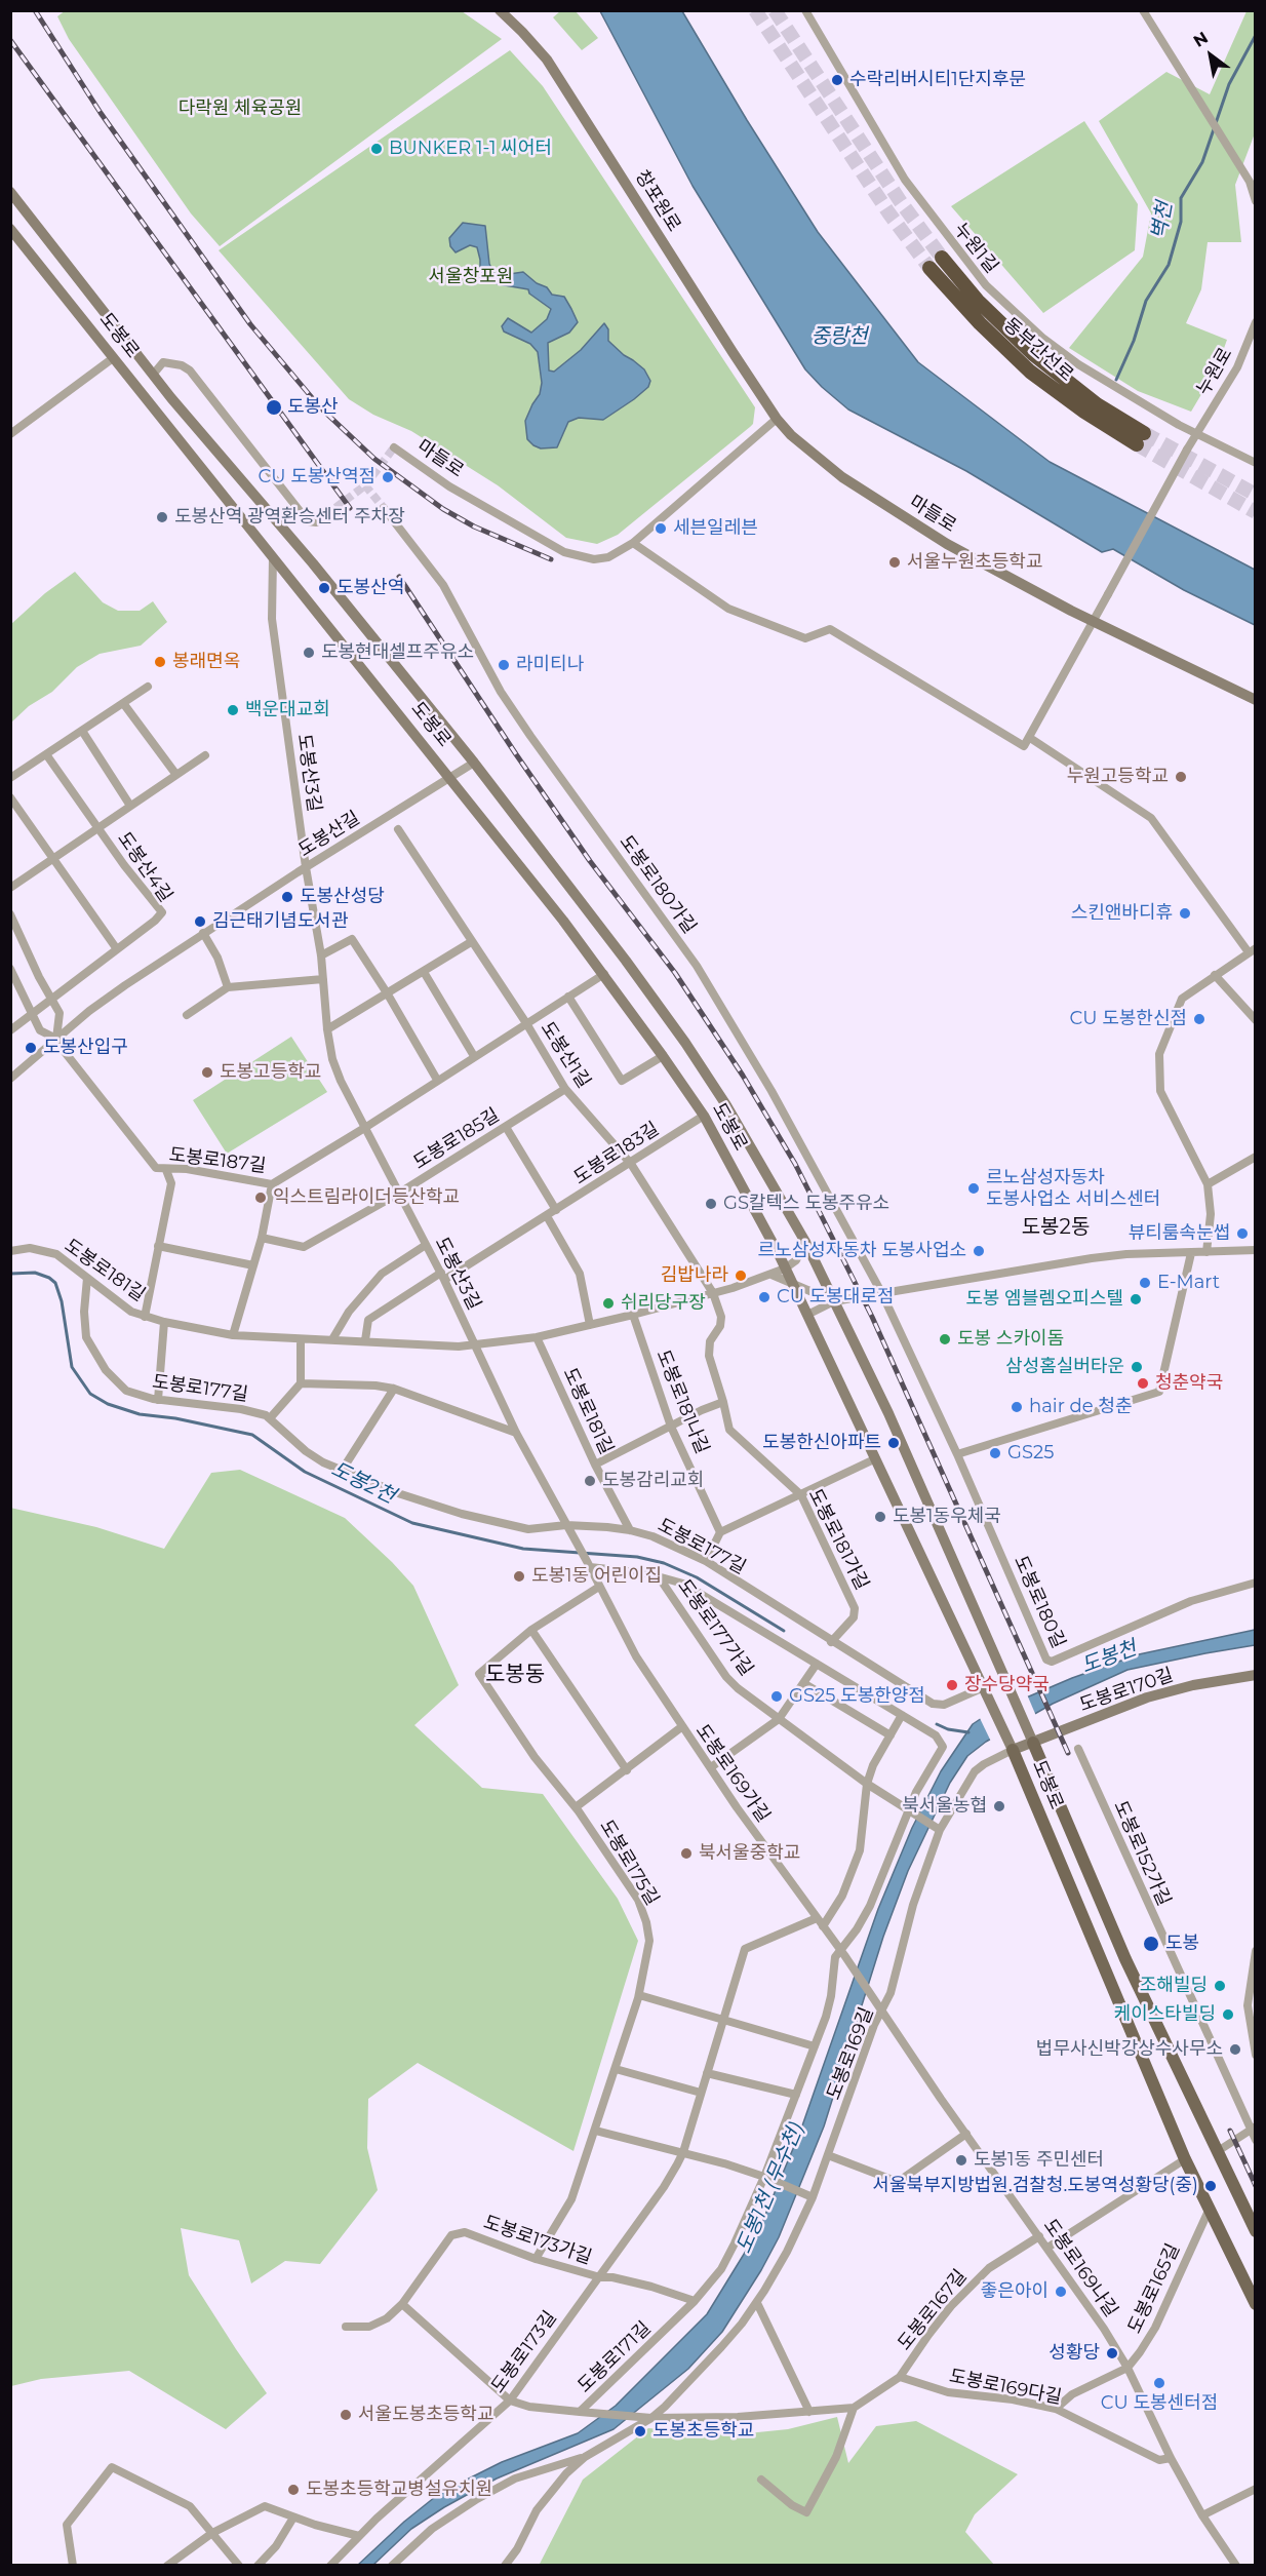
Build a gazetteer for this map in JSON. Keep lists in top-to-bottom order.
{
  "streets": {
    "highway": ["동부간선로"],
    "main road": [
      "창포원로",
      "도봉로",
      "마들로",
      "도봉로170길"
    ],
    "street": [
      "누원1길",
      "누원로",
      "도봉산3길",
      "도봉산길",
      "도봉산4길",
      "도봉로180가길",
      "도봉산1길",
      "도봉로185길",
      "도봉로183길",
      "도봉로187길",
      "도봉로181길",
      "도봉로177길",
      "도봉로181나길",
      "도봉로181가길",
      "도봉로180길",
      "도봉로177가길",
      "도봉로169가길",
      "도봉로152가길",
      "도봉로175길",
      "도봉로169길",
      "도봉로173가길",
      "도봉로169나길",
      "도봉로165길",
      "도봉로167길",
      "도봉로173길",
      "도봉로171길",
      "도봉로169다길"
    ]
  },
  "crossings": [
    ["창포원로", "마들로"],
    ["누원1길", "누원로"],
    ["도봉로", "도봉산3길"],
    ["도봉로", "도봉산길"],
    ["도봉로", "도봉로183길"],
    ["도봉로", "도봉로187길"],
    ["도봉로", "도봉로177길"],
    ["도봉로", "도봉로170길"],
    ["도봉로", "도봉로169길"],
    ["도봉로", "도봉로165길"],
    ["누원로", "마들로"],
    ["도봉산3길", "도봉산길"],
    ["도봉산3길", "도봉로185길"],
    ["도봉산3길", "도봉로183길"],
    ["도봉산3길", "도봉로187길"],
    ["도봉산3길", "도봉로181길"],
    ["도봉산3길", "도봉로177길"],
    ["도봉산3길", "도봉로169가길"],
    ["도봉산길", "도봉로187길"],
    ["도봉로180가길", "도봉로180길"],
    ["도봉산1길", "도봉로185길"],
    ["도봉산1길", "도봉로183길"],
    ["도봉산1길", "도봉로187길"],
    ["도봉산1길", "도봉로181길"],
    ["도봉산1길", "도봉로181가길"],
    ["도봉로187길", "도봉로181길"],
    ["도봉로181길", "도봉로177길"],
    ["도봉로181길", "도봉로181나길"],
    ["도봉로181길", "도봉로181가길"],
    ["도봉로177길", "도봉로181가길"],
    ["도봉로177가길", "도봉로169길"],
    ["도봉로170길", "도봉로169길"],
    ["도봉로169가길", "도봉로175길"],
    ["도봉로169가길", "도봉로169나길"],
    ["도봉로169가길", "도봉로173길"],
    ["도봉로169가길", "도봉로171길"],
    ["도봉로175길", "도봉로173가길"],
    ["도봉로169길", "도봉로169나길"],
    ["도봉로169길", "도봉로167길"],
    ["도봉로173가길", "도봉로173길"],
    ["도봉로169나길", "도봉로165길"],
    ["도봉로169나길", "도봉로167길"],
    ["도봉로169나길", "도봉로169다길"],
    ["도봉로165길", "도봉로169다길"],
    ["도봉로167길", "도봉로171길"],
    ["도봉로167길", "도봉로169다길"],
    ["도봉로173길", "도봉로171길"]
  ],
  "districts": ["도봉2동", "도봉동"],
  "water": [
    "벽천",
    "중랑천",
    "도봉2천",
    "도봉천",
    "도봉1천 (무수천)"
  ],
  "parks": ["다락원 체육공원", "서울창포원"],
  "places": [
    "수락리버시티1단지후문",
    "BUNKER 1-1 씨어터",
    "도봉산",
    "CU 도봉산역점",
    "도봉산역 광역환승센터 주차장",
    "세븐일레븐",
    "서울누원초등학교",
    "도봉산역",
    "도봉현대셀프주유소",
    "봉래면옥",
    "라미티나",
    "백운대교회",
    "누원고등학교",
    "도봉산성당",
    "스킨앤바디휴",
    "김근태기념도서관",
    "CU 도봉한신점",
    "도봉산입구",
    "도봉고등학교",
    "르노삼성자동차 도봉사업소 서비스센터",
    "익스트림라이더등산학교",
    "GS칼텍스 도봉주유소",
    "뷰티룸속눈썹",
    "르노삼성자동차 도봉사업소",
    "김밥나라",
    "E-Mart",
    "CU 도봉대로점",
    "도봉 엠블렘오피스텔",
    "쉬리당구장",
    "도봉 스카이돔",
    "삼성홈실버타운",
    "청춘약국",
    "hair de 청춘",
    "도봉한신아파트",
    "GS25",
    "도봉감리교회",
    "도봉1동우체국",
    "도봉1동 어린이집",
    "장수당약국",
    "GS25 도봉한양점",
    "북서울농협",
    "북서울중학교",
    "도봉",
    "조해빌딩",
    "케이스타빌딩",
    "법무사신박강상수사무소",
    "도봉1동 주민센터",
    "서울북부지방법원.검찰청.도봉역성황당(중)",
    "좋은아이",
    "성황당",
    "CU 도봉센터점",
    "서울도봉초등학교",
    "도봉초등학교",
    "도봉초등학교병설유치원"
  ],
  "north": "top left"
}
